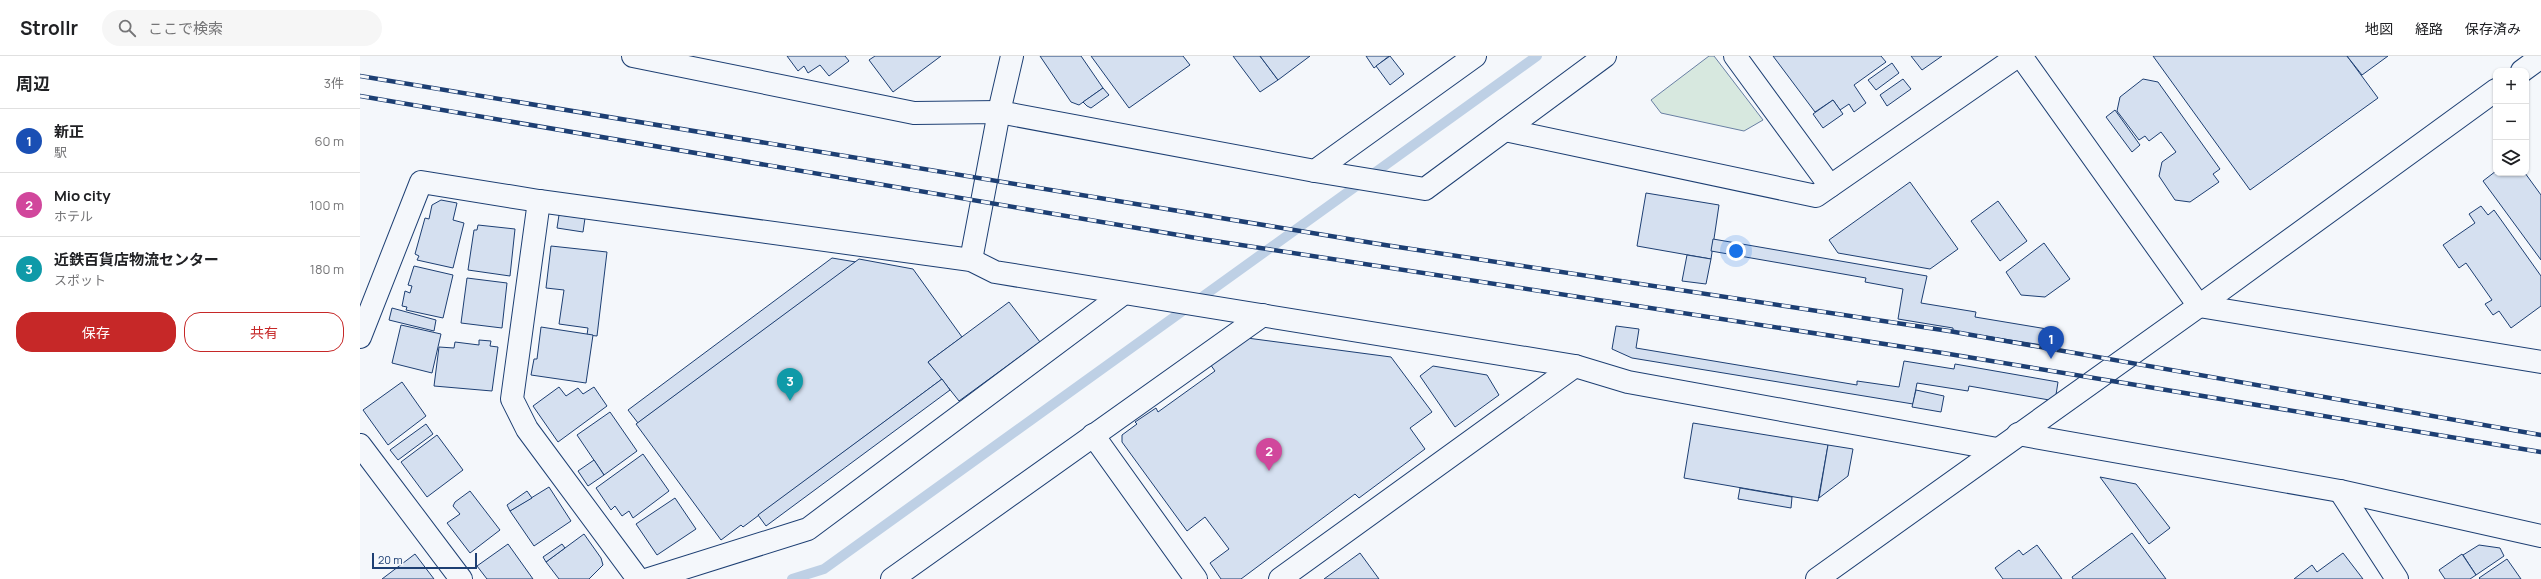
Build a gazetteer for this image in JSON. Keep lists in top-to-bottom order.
{
  "scale_bar": "20 m",
  "page": {
    "header": "Strollr",
    "search": "ここで検索",
    "nav": ["地図", "経路", "保存済み"],
    "heading": ["周辺", "3件"],
    "map_buttons": ["+", "−"],
    "list": [
      {
        "mark": "1",
        "name": "新正",
        "note": "駅",
        "value": "60 m"
      },
      {
        "mark": "2",
        "name": "Mio city",
        "note": "ホテル",
        "value": "100 m"
      },
      {
        "mark": "3",
        "name": "近鉄百貨店物流センター",
        "note": "スポット",
        "value": "180 m"
      }
    ],
    "buttons": ["保存", "共有"],
    "pins": ["1", "3", "2"],
    "scale": "20 m"
  }
}
